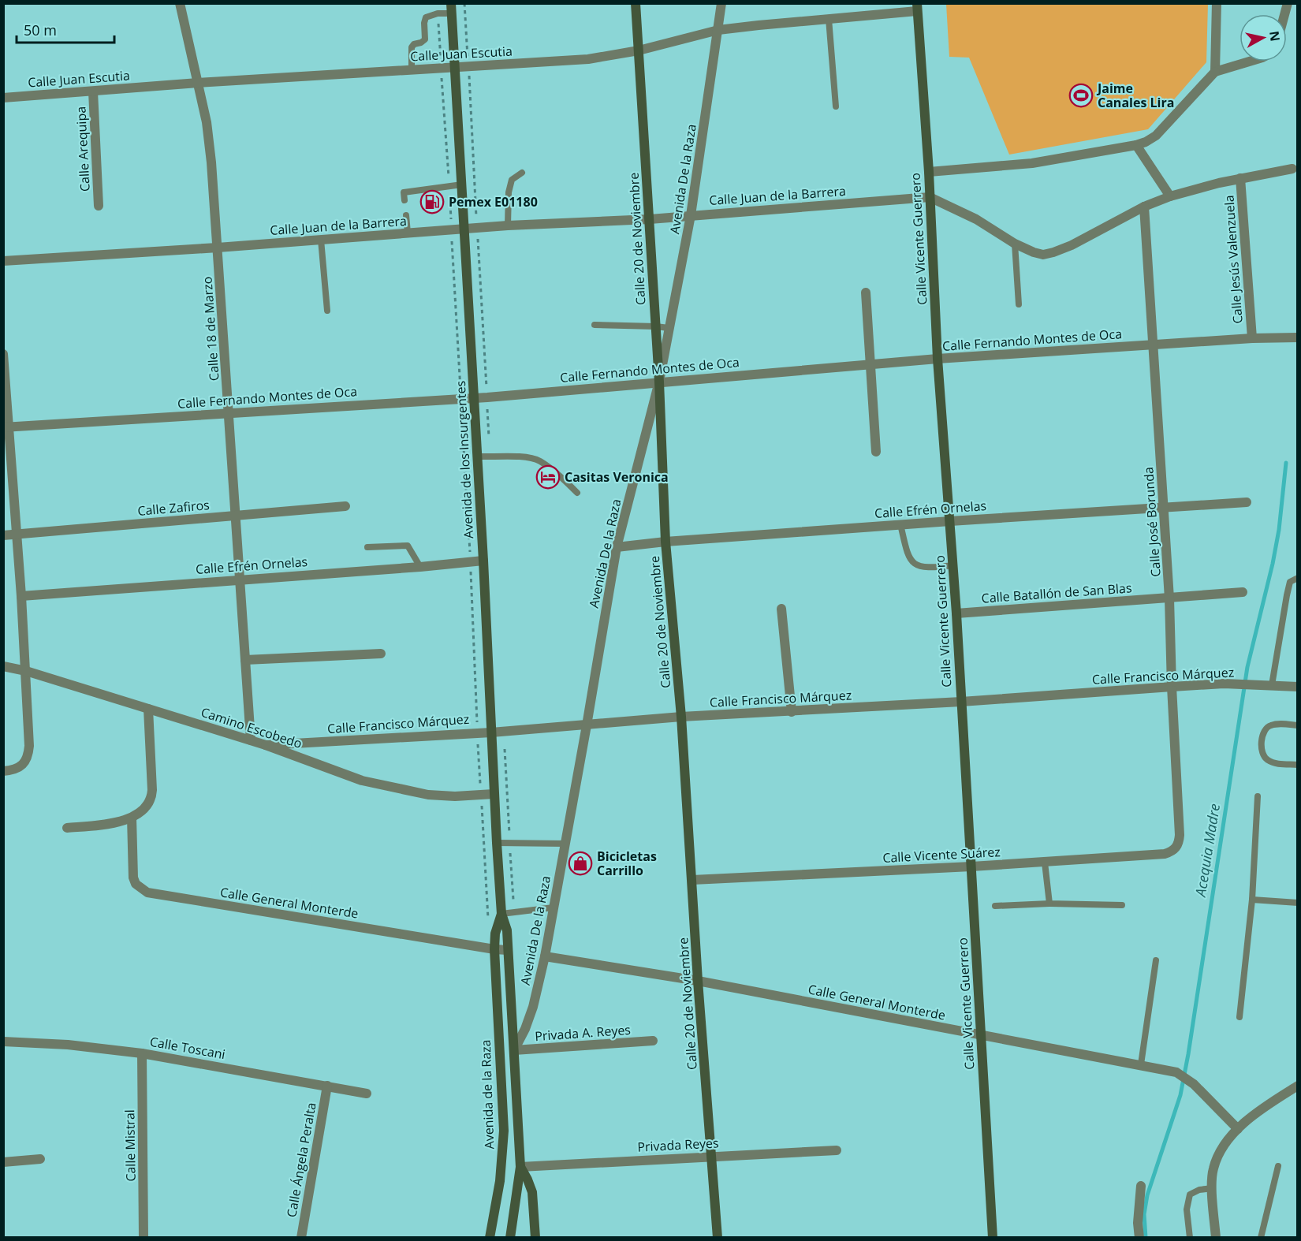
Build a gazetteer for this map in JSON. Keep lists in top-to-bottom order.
{
  "streets": {
    "main road": [
      "Calle 20 de Noviembre",
      "Calle Vicente Guerrero",
      "Avenida de los Insurgentes",
      "Avenida de la Raza"
    ],
    "street": [
      "Calle Juan Escutia",
      "Calle Arequipa",
      "Avenida De la Raza",
      "Calle Juan de la Barrera",
      "Calle Jesús Valenzuela",
      "Calle 18 de Marzo",
      "Calle Fernando Montes de Oca",
      "Calle Zafiros",
      "Calle Efrén Ornelas",
      "Calle José Borunda",
      "Calle Batallón de San Blas",
      "Calle Francisco Márquez",
      "Camino Escobedo",
      "Calle Vicente Suárez",
      "Calle General Monterde",
      "Privada A. Reyes",
      "Calle Toscani",
      "Privada Reyes",
      "Calle Mistral",
      "Calle Ángela Peralta"
    ]
  },
  "crossings": [
    ["Calle Juan Escutia", "Calle Arequipa"],
    ["Calle Juan Escutia", "Avenida De la Raza"],
    ["Calle Juan Escutia", "Calle 20 de Noviembre"],
    ["Calle Juan Escutia", "Calle Vicente Guerrero"],
    ["Calle Juan Escutia", "Calle 18 de Marzo"],
    ["Calle Juan Escutia", "Avenida de los Insurgentes"],
    ["Avenida De la Raza", "Calle Juan de la Barrera"],
    ["Avenida De la Raza", "Calle 20 de Noviembre"],
    ["Avenida De la Raza", "Calle Fernando Montes de Oca"],
    ["Avenida De la Raza", "Calle Efrén Ornelas"],
    ["Avenida De la Raza", "Calle Francisco Márquez"],
    ["Avenida De la Raza", "Calle General Monterde"],
    ["Avenida De la Raza", "Privada A. Reyes"],
    ["Avenida De la Raza", "Avenida de la Raza"],
    ["Calle Juan de la Barrera", "Calle 20 de Noviembre"],
    ["Calle Juan de la Barrera", "Calle Vicente Guerrero"],
    ["Calle Juan de la Barrera", "Calle 18 de Marzo"],
    ["Calle Juan de la Barrera", "Avenida de los Insurgentes"],
    ["Calle 20 de Noviembre", "Calle Fernando Montes de Oca"],
    ["Calle 20 de Noviembre", "Calle Efrén Ornelas"],
    ["Calle 20 de Noviembre", "Calle Francisco Márquez"],
    ["Calle 20 de Noviembre", "Calle Vicente Suárez"],
    ["Calle 20 de Noviembre", "Calle General Monterde"],
    ["Calle 20 de Noviembre", "Privada Reyes"],
    ["Calle Vicente Guerrero", "Calle Fernando Montes de Oca"],
    ["Calle Vicente Guerrero", "Calle Efrén Ornelas"],
    ["Calle Vicente Guerrero", "Calle Batallón de San Blas"],
    ["Calle Vicente Guerrero", "Calle Francisco Márquez"],
    ["Calle Vicente Guerrero", "Calle Vicente Suárez"],
    ["Calle Vicente Guerrero", "Calle General Monterde"],
    ["Calle Jesús Valenzuela", "Calle Fernando Montes de Oca"],
    ["Calle 18 de Marzo", "Calle Fernando Montes de Oca"],
    ["Calle 18 de Marzo", "Calle Zafiros"],
    ["Calle 18 de Marzo", "Calle Efrén Ornelas"],
    ["Calle 18 de Marzo", "Camino Escobedo"],
    ["Calle Fernando Montes de Oca", "Avenida de los Insurgentes"],
    ["Calle Fernando Montes de Oca", "Calle José Borunda"],
    ["Avenida de los Insurgentes", "Calle Efrén Ornelas"],
    ["Avenida de los Insurgentes", "Calle Francisco Márquez"],
    ["Avenida de los Insurgentes", "Camino Escobedo"],
    ["Avenida de los Insurgentes", "Calle General Monterde"],
    ["Avenida de los Insurgentes", "Avenida de la Raza"],
    ["Calle Efrén Ornelas", "Calle José Borunda"],
    ["Calle José Borunda", "Calle Batallón de San Blas"],
    ["Calle José Borunda", "Calle Francisco Márquez"],
    ["Calle José Borunda", "Calle Vicente Suárez"],
    ["Calle Francisco Márquez", "Camino Escobedo"],
    ["Calle General Monterde", "Avenida de la Raza"],
    ["Privada A. Reyes", "Avenida de la Raza"],
    ["Calle Toscani", "Calle Mistral"],
    ["Calle Toscani", "Calle Ángela Peralta"],
    ["Avenida de la Raza", "Privada Reyes"]
  ],
  "water": ["Acequia Madre"],
  "places": {
    "sports": ["Jaime Canales Lira"],
    "fuel station": ["Pemex E01180"],
    "hotel": ["Casitas Veronica"],
    "shop": ["Bicicletas Carrillo"]
  },
  "scale_bar": "50 m",
  "north": "right"
}
